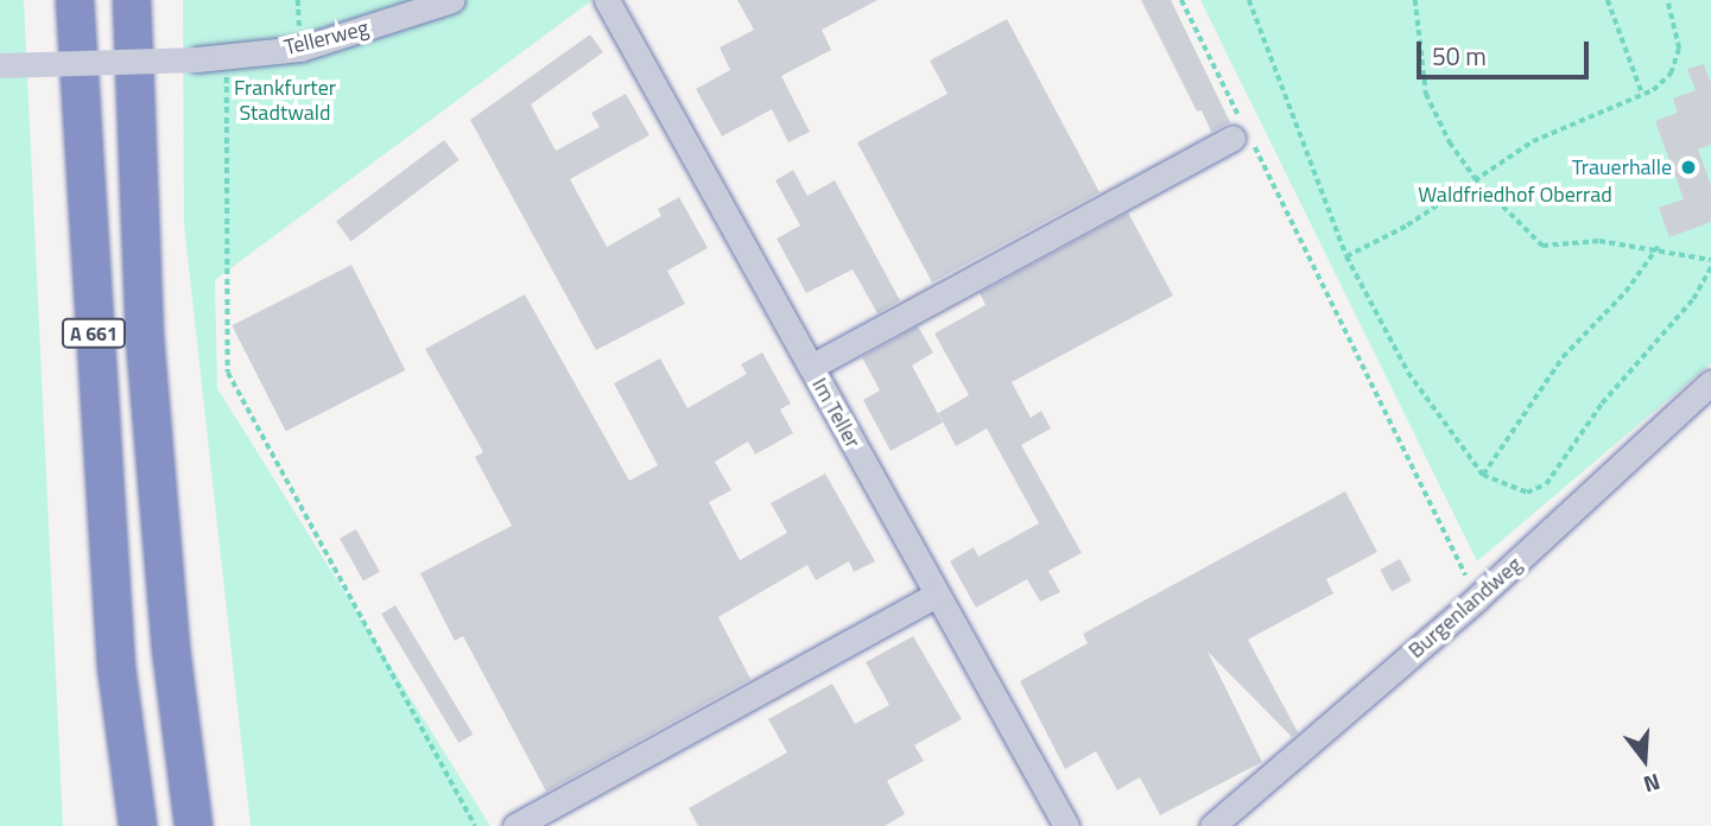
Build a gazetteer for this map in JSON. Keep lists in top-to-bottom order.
{
  "streets": {
    "highway": ["A 661"],
    "street": ["Tellerweg", "Im Teller", "Burgenlandweg"]
  },
  "parks": ["Frankfurter Stadtwald", "Waldfriedhof Oberrad"],
  "places": ["Trauerhalle"],
  "scale_bar": "50 m",
  "north": "bottom"
}
